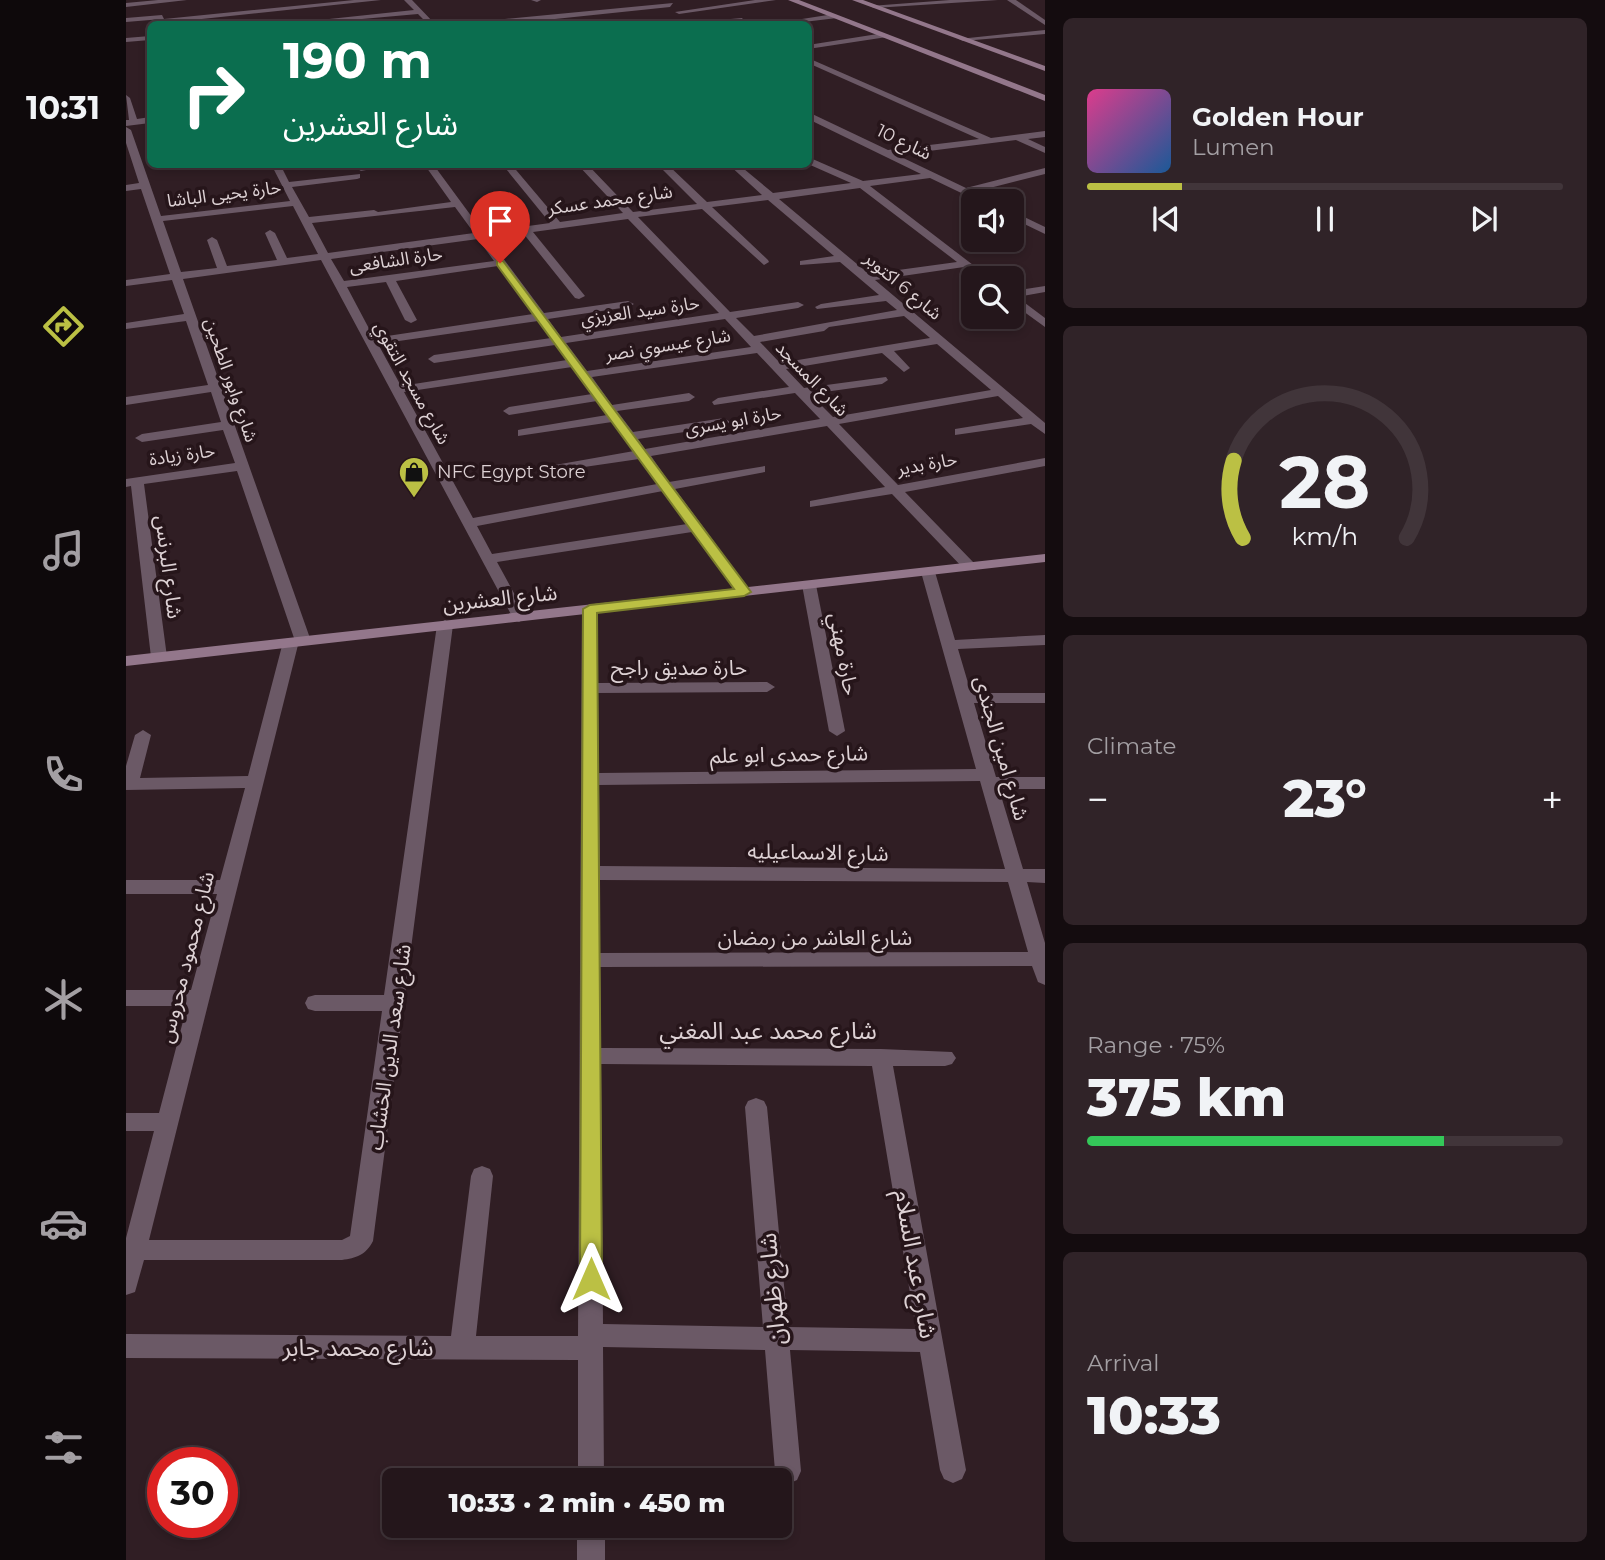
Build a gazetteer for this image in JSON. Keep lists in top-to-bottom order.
{
  "streets": {
    "main road": ["شارع العشرين"],
    "street": [
      "شارع 10",
      "حارة يحيى الباشا",
      "شارع محمد عسكر",
      "حارة الشافعى",
      "شارع 6 اكتوبر",
      "حارة سيد العزيزي",
      "شارع عيسوي نصر",
      "شارع المسجد",
      "شارع وابور الطحين",
      "شارع مسجد التقوي",
      "حارة ابو يسرى",
      "حارة زيادة",
      "حارة بدير",
      "شارع البرنس",
      "حارة مهني",
      "حارة صديق راجح",
      "شارع امين الجندى",
      "شارع حمدى ابو علم",
      "شارع الاسماعيليه",
      "شارع العاشر من رمضان",
      "شارع محمود محروس",
      "شارع محمد عبد المغني",
      "شارع سعد الدين الخشاب",
      "شارع عبد السلام",
      "شارع ظهران",
      "شارع محمد جابر"
    ]
  },
  "crossings": [
    ["شارع 10", "شارع محمد عسكر"],
    ["حارة يحيى الباشا", "شارع وابور الطحين"],
    ["حارة يحيى الباشا", "شارع مسجد التقوي"],
    ["شارع محمد عسكر", "شارع 6 اكتوبر"],
    ["شارع محمد عسكر", "شارع المسجد"],
    ["شارع محمد عسكر", "شارع وابور الطحين"],
    ["شارع محمد عسكر", "شارع مسجد التقوي"],
    ["حارة الشافعى", "شارع مسجد التقوي"],
    ["شارع 6 اكتوبر", "شارع عيسوي نصر"],
    ["شارع 6 اكتوبر", "حارة ابو يسرى"],
    ["حارة سيد العزيزي", "شارع المسجد"],
    ["شارع عيسوي نصر", "شارع المسجد"],
    ["شارع المسجد", "حارة ابو يسرى"],
    ["شارع المسجد", "حارة بدير"],
    ["شارع المسجد", "شارع العشرين"],
    ["شارع وابور الطحين", "حارة زيادة"],
    ["شارع وابور الطحين", "شارع العشرين"],
    ["شارع وابور الطحين", "شارع محمود محروس"],
    ["شارع مسجد التقوي", "شارع العشرين"],
    ["حارة زيادة", "شارع البرنس"],
    ["شارع البرنس", "شارع العشرين"],
    ["شارع العشرين", "حارة مهني"],
    ["شارع العشرين", "شارع امين الجندى"],
    ["شارع العشرين", "شارع محمود محروس"],
    ["شارع العشرين", "شارع سعد الدين الخشاب"],
    ["شارع امين الجندى", "شارع حمدى ابو علم"],
    ["شارع امين الجندى", "شارع الاسماعيليه"],
    ["شارع امين الجندى", "شارع العاشر من رمضان"],
    ["شارع محمود محروس", "شارع سعد الدين الخشاب"],
    ["شارع محمد عبد المغني", "شارع عبد السلام"],
    ["شارع عبد السلام", "شارع محمد جابر"],
    ["شارع ظهران", "شارع محمد جابر"]
  ],
  "places": {
    "shop": ["NFC Egypt Store"]
  },
  "page": {
    "tabs": "10:31",
    "turn": ["190 m", "شارع العشرين"],
    "song": ["Golden Hour", "Lumen"],
    "tile": [
      "Climate",
      ["Range · 75%", "375 km"],
      ["Arrival", "10:33"]
    ],
    "heat": ["−", "23°", "+"],
    "limit": "30",
    "trip": "10:33 · 2 min · 450 m",
    "gauge": ["28", "km/h"]
  }
}
